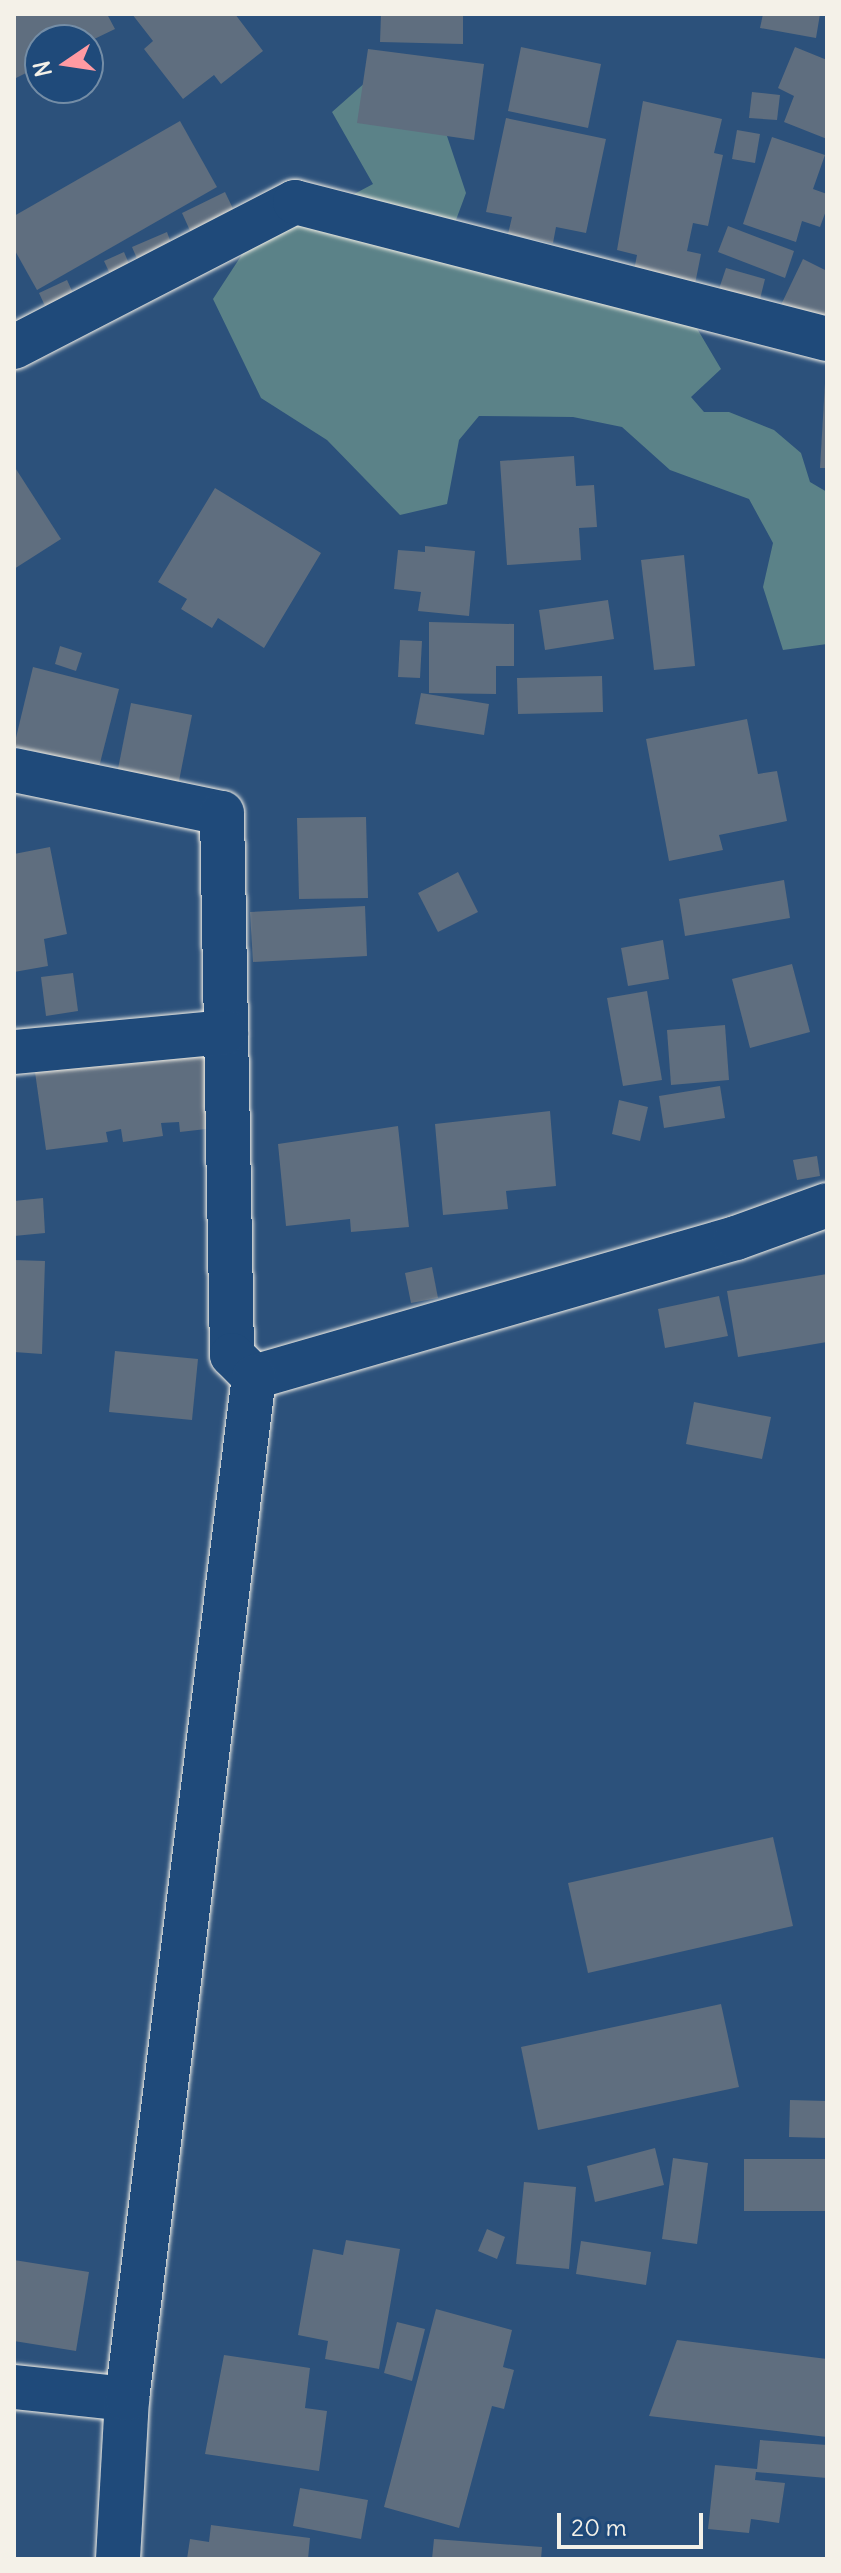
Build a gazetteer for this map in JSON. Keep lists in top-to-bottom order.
{
  "scale_bar": "20 m",
  "north": "left"
}
